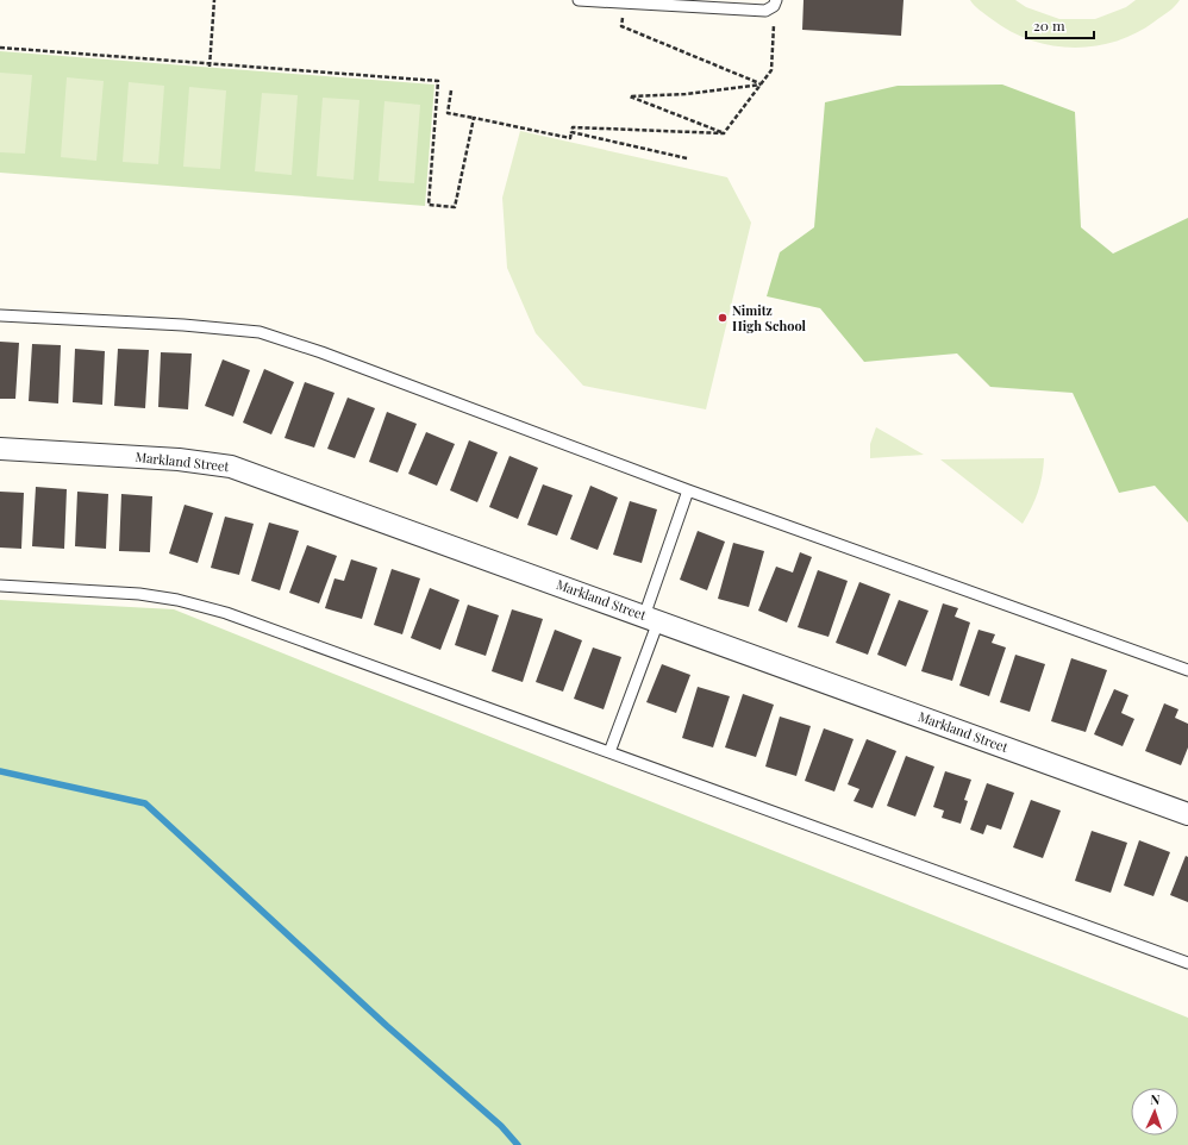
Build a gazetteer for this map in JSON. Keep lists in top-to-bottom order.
{
  "streets": {
    "street": ["Markland Street"]
  },
  "places": ["Nimitz High School"],
  "scale_bar": "20 m",
  "north": "top"
}
